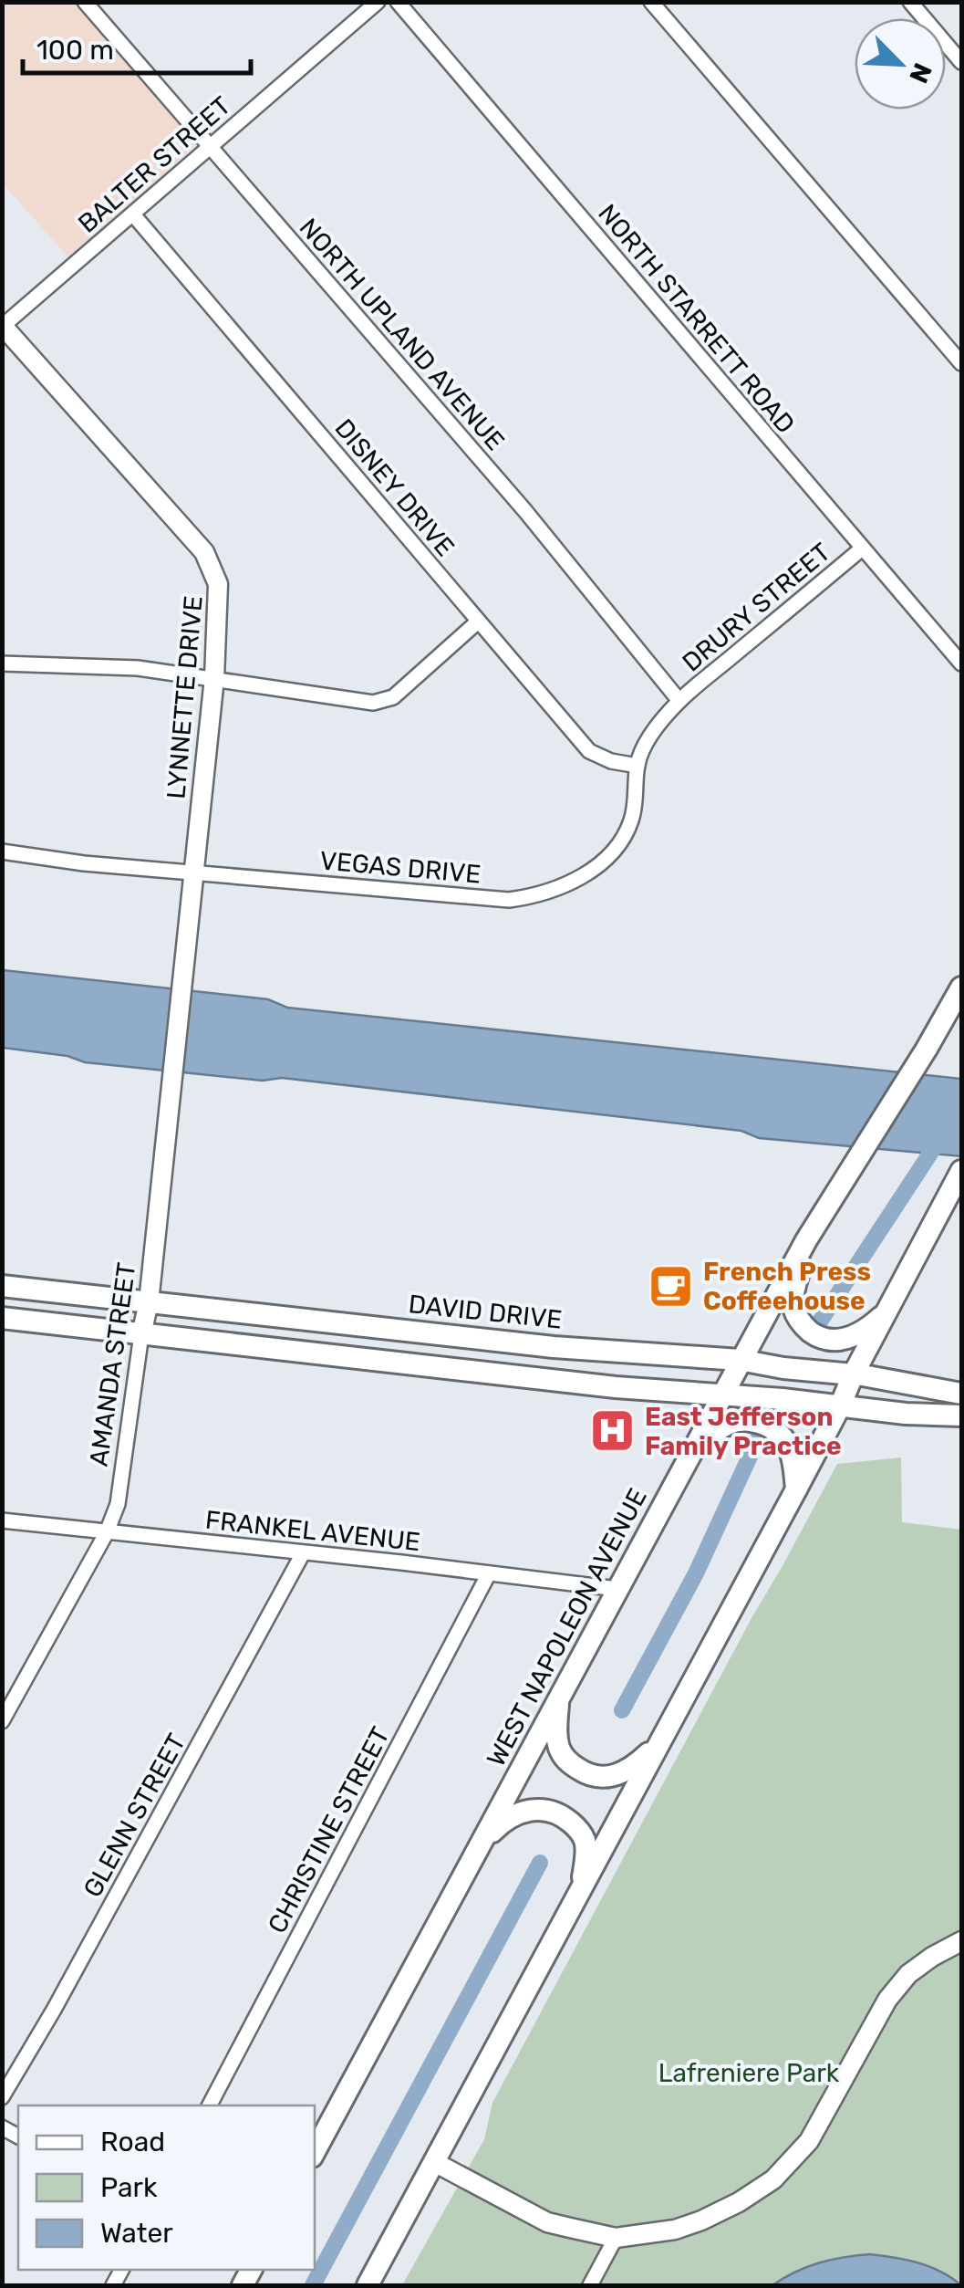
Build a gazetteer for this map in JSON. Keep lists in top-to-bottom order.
{
  "streets": {
    "main road": ["DAVID DRIVE", "WEST NAPOLEON AVENUE"],
    "street": [
      "BALTER STREET",
      "NORTH STARRETT ROAD",
      "NORTH UPLAND AVENUE",
      "DISNEY DRIVE",
      "DRURY STREET",
      "LYNNETTE DRIVE",
      "VEGAS DRIVE",
      "AMANDA STREET",
      "FRANKEL AVENUE",
      "GLENN STREET",
      "CHRISTINE STREET"
    ]
  },
  "crossings": [
    ["BALTER STREET", "NORTH UPLAND AVENUE"],
    ["BALTER STREET", "DISNEY DRIVE"],
    ["BALTER STREET", "LYNNETTE DRIVE"],
    ["NORTH STARRETT ROAD", "DRURY STREET"],
    ["NORTH UPLAND AVENUE", "DRURY STREET"],
    ["NORTH UPLAND AVENUE", "VEGAS DRIVE"],
    ["DISNEY DRIVE", "VEGAS DRIVE"],
    ["DRURY STREET", "VEGAS DRIVE"],
    ["LYNNETTE DRIVE", "VEGAS DRIVE"],
    ["LYNNETTE DRIVE", "AMANDA STREET"],
    ["DAVID DRIVE", "AMANDA STREET"],
    ["DAVID DRIVE", "WEST NAPOLEON AVENUE"],
    ["AMANDA STREET", "FRANKEL AVENUE"],
    ["FRANKEL AVENUE", "WEST NAPOLEON AVENUE"],
    ["FRANKEL AVENUE", "GLENN STREET"],
    ["FRANKEL AVENUE", "CHRISTINE STREET"]
  ],
  "parks": ["Lafreniere Park"],
  "places": {
    "cafe": ["French Press Coffeehouse"],
    "hospital": ["East Jefferson Family Practice"]
  },
  "legend": ["Road", "Park", "Water"],
  "scale_bar": "100 m",
  "north": "bottom right"
}
